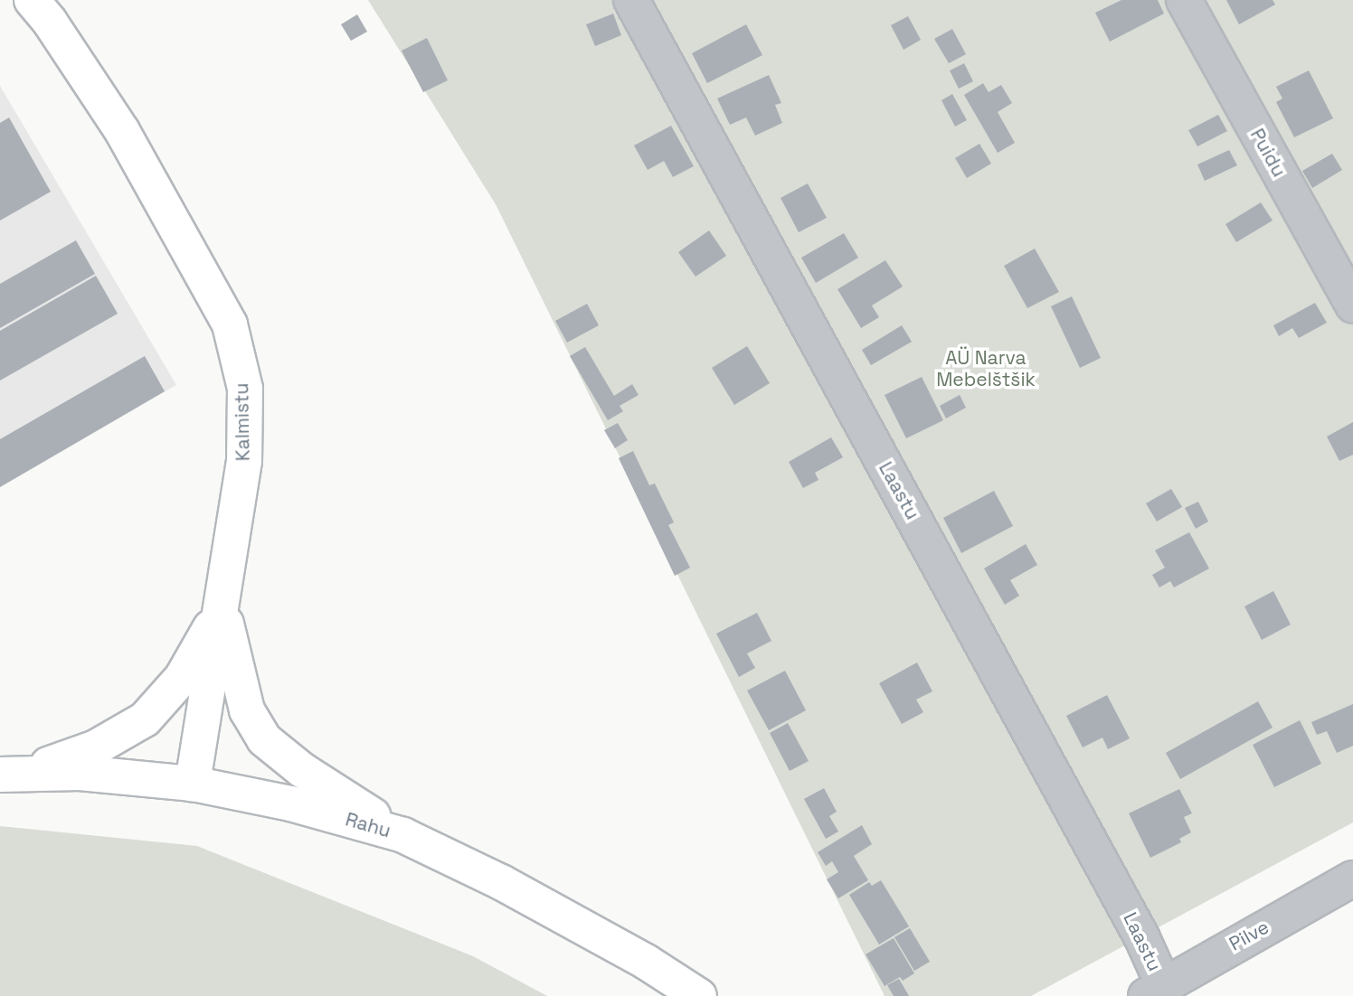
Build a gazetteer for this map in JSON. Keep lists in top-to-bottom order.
{
  "streets": {
    "main road": ["Kalmistu", "Rahu"],
    "street": ["Puidu", "Laastu", "Pilve"]
  },
  "crossings": [
    ["Kalmistu", "Rahu"],
    ["Laastu", "Pilve"]
  ],
  "parks": ["AÜ Narva Mebelštšik"]
}
